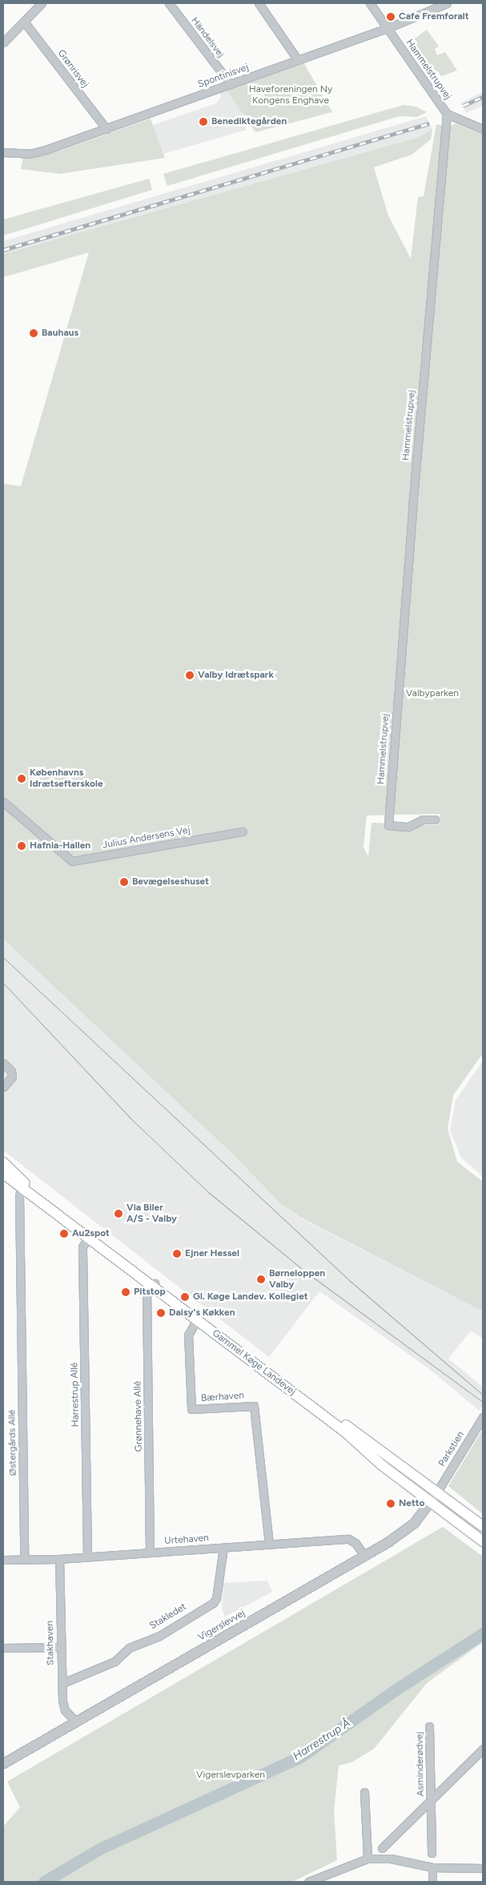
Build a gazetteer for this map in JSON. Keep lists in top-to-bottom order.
{
  "streets": {
    "main road": ["Gammel Køge Landevej"],
    "street": [
      "Händelsvej",
      "Grønrisvej",
      "Hammelstrupvej",
      "Spontinisvej",
      "Julius Andersens Vej",
      "Harrestrup Allé",
      "Bærhaven",
      "Grønnehave Allé",
      "Østergårds Allé",
      "Parkstien",
      "Urtehaven",
      "Stakledet",
      "Vigerslevvej",
      "Stakhaven",
      "Asminderødvej"
    ]
  },
  "crossings": [
    ["Händelsvej", "Spontinisvej"],
    ["Grønrisvej", "Spontinisvej"],
    ["Hammelstrupvej", "Spontinisvej"],
    ["Gammel Køge Landevej", "Harrestrup Allé"],
    ["Gammel Køge Landevej", "Bærhaven"],
    ["Gammel Køge Landevej", "Grønnehave Allé"],
    ["Gammel Køge Landevej", "Østergårds Allé"],
    ["Gammel Køge Landevej", "Parkstien"],
    ["Gammel Køge Landevej", "Vigerslevvej"],
    ["Harrestrup Allé", "Urtehaven"],
    ["Bærhaven", "Urtehaven"],
    ["Grønnehave Allé", "Urtehaven"],
    ["Østergårds Allé", "Urtehaven"],
    ["Parkstien", "Vigerslevvej"],
    ["Urtehaven", "Stakledet"],
    ["Urtehaven", "Vigerslevvej"],
    ["Urtehaven", "Stakhaven"],
    ["Stakledet", "Stakhaven"],
    ["Vigerslevvej", "Stakhaven"]
  ],
  "water": ["Harrestrup Å"],
  "parks": ["Haveforeningen Ny Kongens Enghave", "Valbyparken", "Vigerslevparken"],
  "places": [
    "Cafe Fremforalt",
    "Benediktegården",
    "Bauhaus",
    "Valby Idrætspark",
    "Københavns Idrætsefterskole",
    "Hafnia-Hallen",
    "Bevægelseshuset",
    "Via Biler A/S - Valby",
    "Au2spot",
    "Ejner Hessel",
    "Børneloppen Valby",
    "Pitstop",
    "Gl. Køge Landev. Kollegiet",
    "Daisy's Køkken",
    "Netto"
  ]
}
